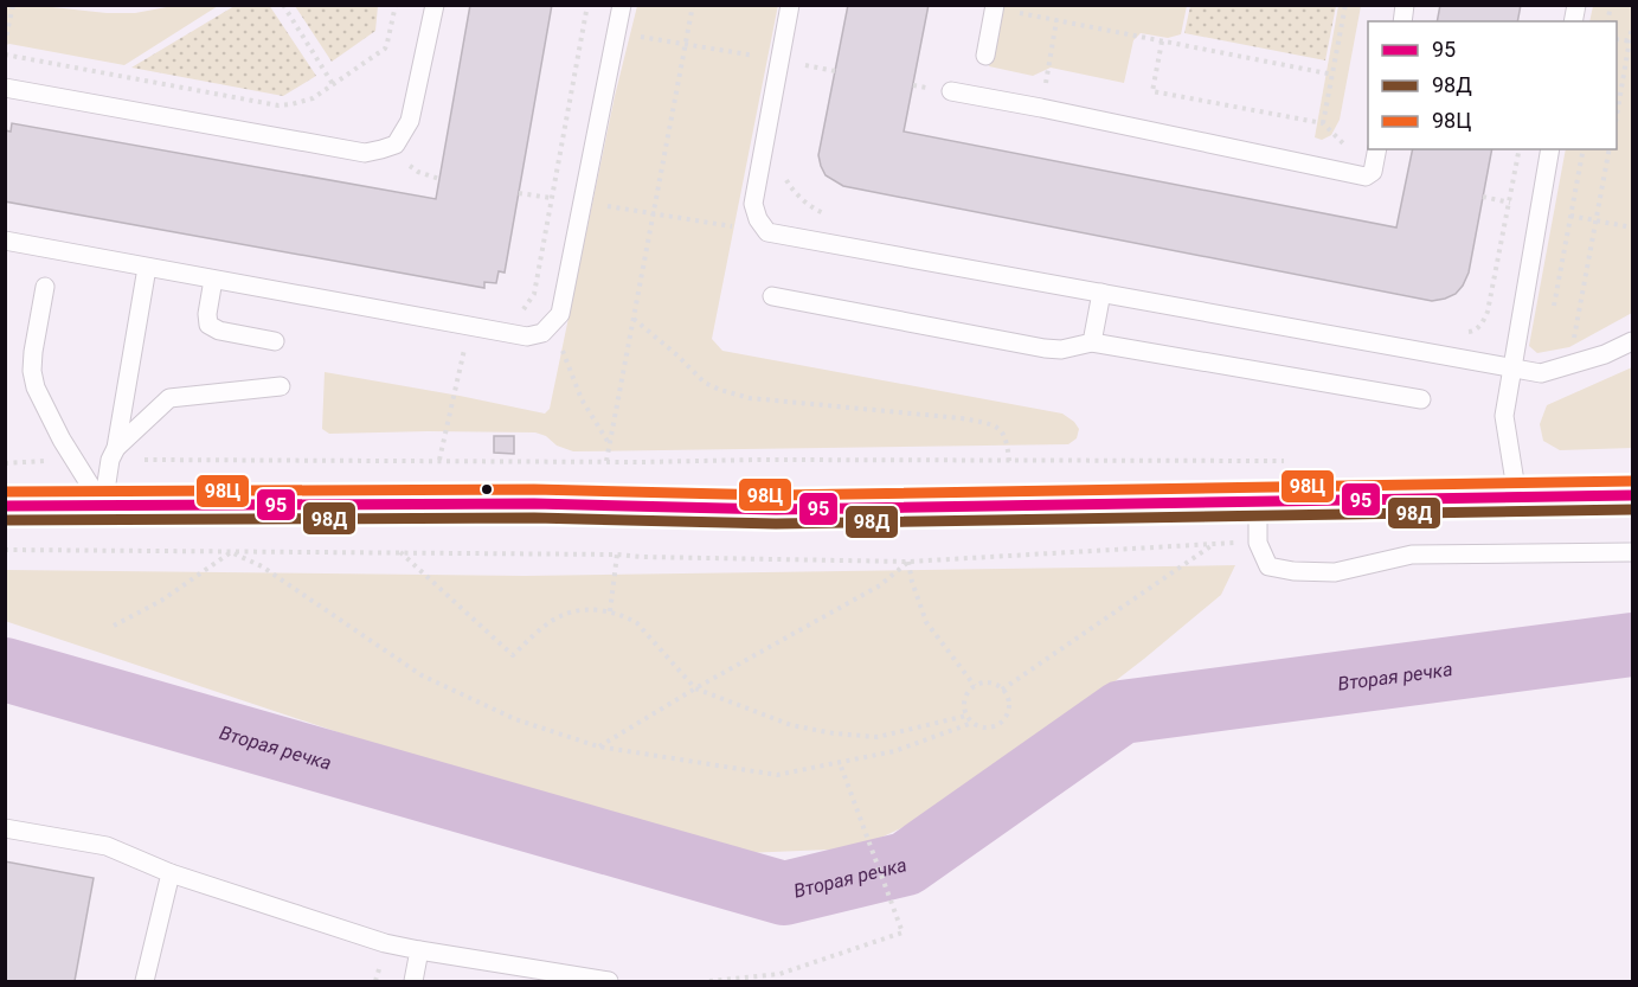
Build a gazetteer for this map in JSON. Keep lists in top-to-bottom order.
{
  "water": ["Вторая речка"],
  "lines": ["transit line 98Ц", "transit line 95", "transit line 98Д"],
  "legend": ["95", "98Д", "98Ц"]
}
